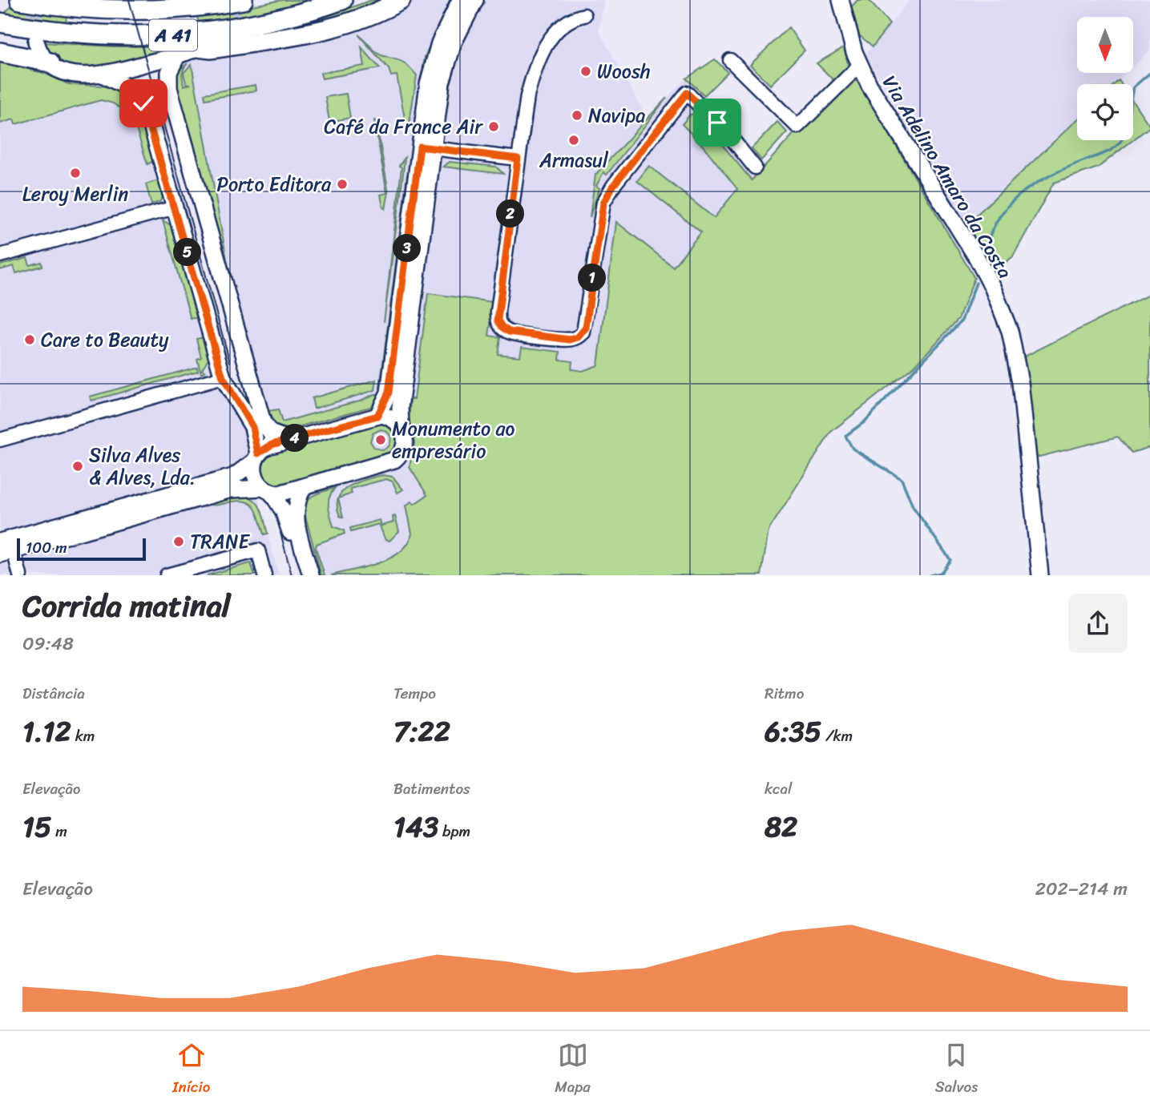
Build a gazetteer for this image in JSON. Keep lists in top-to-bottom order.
{
  "streets": {
    "highway": ["A 41"],
    "main road": ["Via Adelino Amaro da Costa"]
  },
  "places": [
    "Woosh",
    "Navipa",
    "Café da France Air",
    "Armasul",
    "Leroy Merlin",
    "Porto Editora",
    "Care to Beauty",
    "Monumento ao empresário",
    "Silva Alves & Alves, Lda.",
    "TRANE"
  ],
  "scale_bar": "100 m",
  "north": "bottom",
  "page": {
    "pins": [
      "2",
      "3",
      "5",
      "1",
      "4"
    ],
    "scale": "100 m",
    "heading": ["Corrida matinal", "09:48"],
    "stats": [
      ["Distância", "1.12 km"],
      ["Tempo", "7:22"],
      ["Ritmo", "6:35 /km"],
      ["Elevação", "15 m"],
      ["Batimentos", "143 bpm"],
      ["kcal", "82"]
    ],
    "chart": ["Elevação", "202–214 m"],
    "tabs": ["Início", "Mapa", "Salvos"]
  }
}
